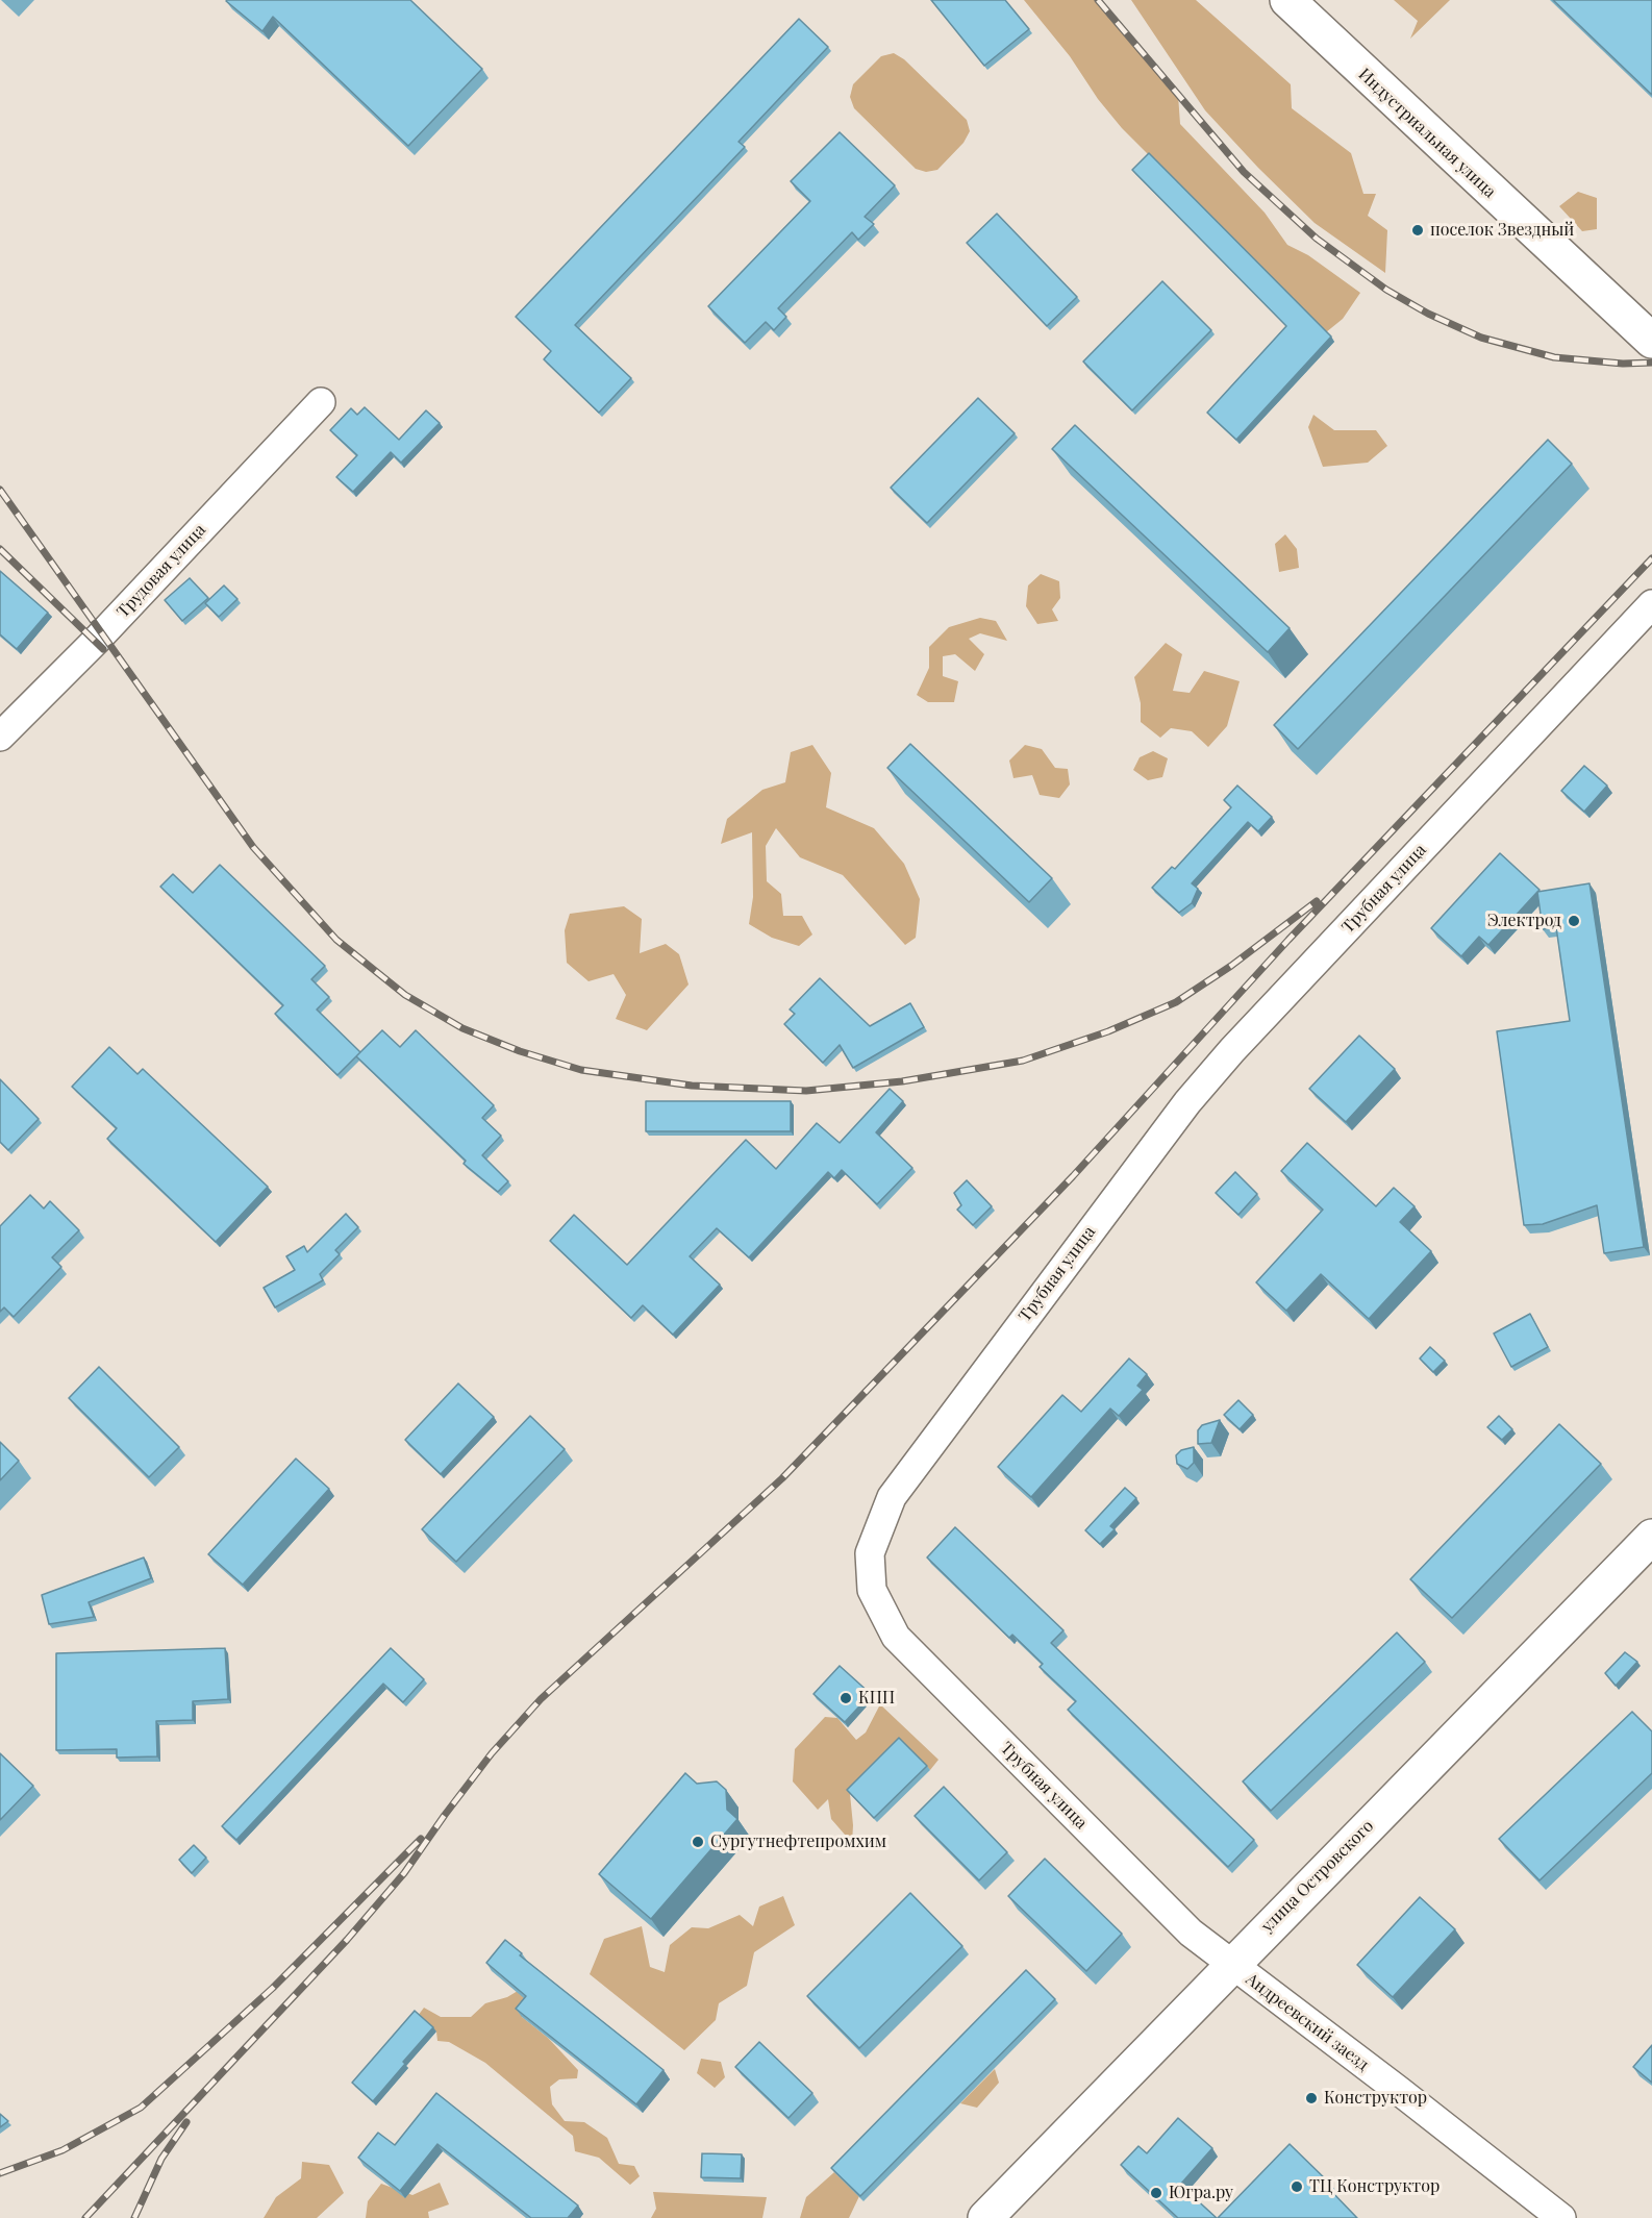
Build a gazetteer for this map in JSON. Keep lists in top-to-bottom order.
{
  "streets": {
    "main road": ["Индустриальная улица", "улица Островского"],
    "street": ["Трудовая улица", "Трубная улица", "Андреевский заезд"]
  },
  "crossings": [
    ["Трубная улица", "улица Островского"],
    ["Трубная улица", "Андреевский заезд"],
    ["улица Островского", "Андреевский заезд"]
  ],
  "places": [
    "поселок Звездный",
    "Электрод",
    "КПП",
    "Сургутнефтепромхим",
    "Конструктор",
    "ТЦ Конструктор",
    "Югра.ру"
  ]
}
